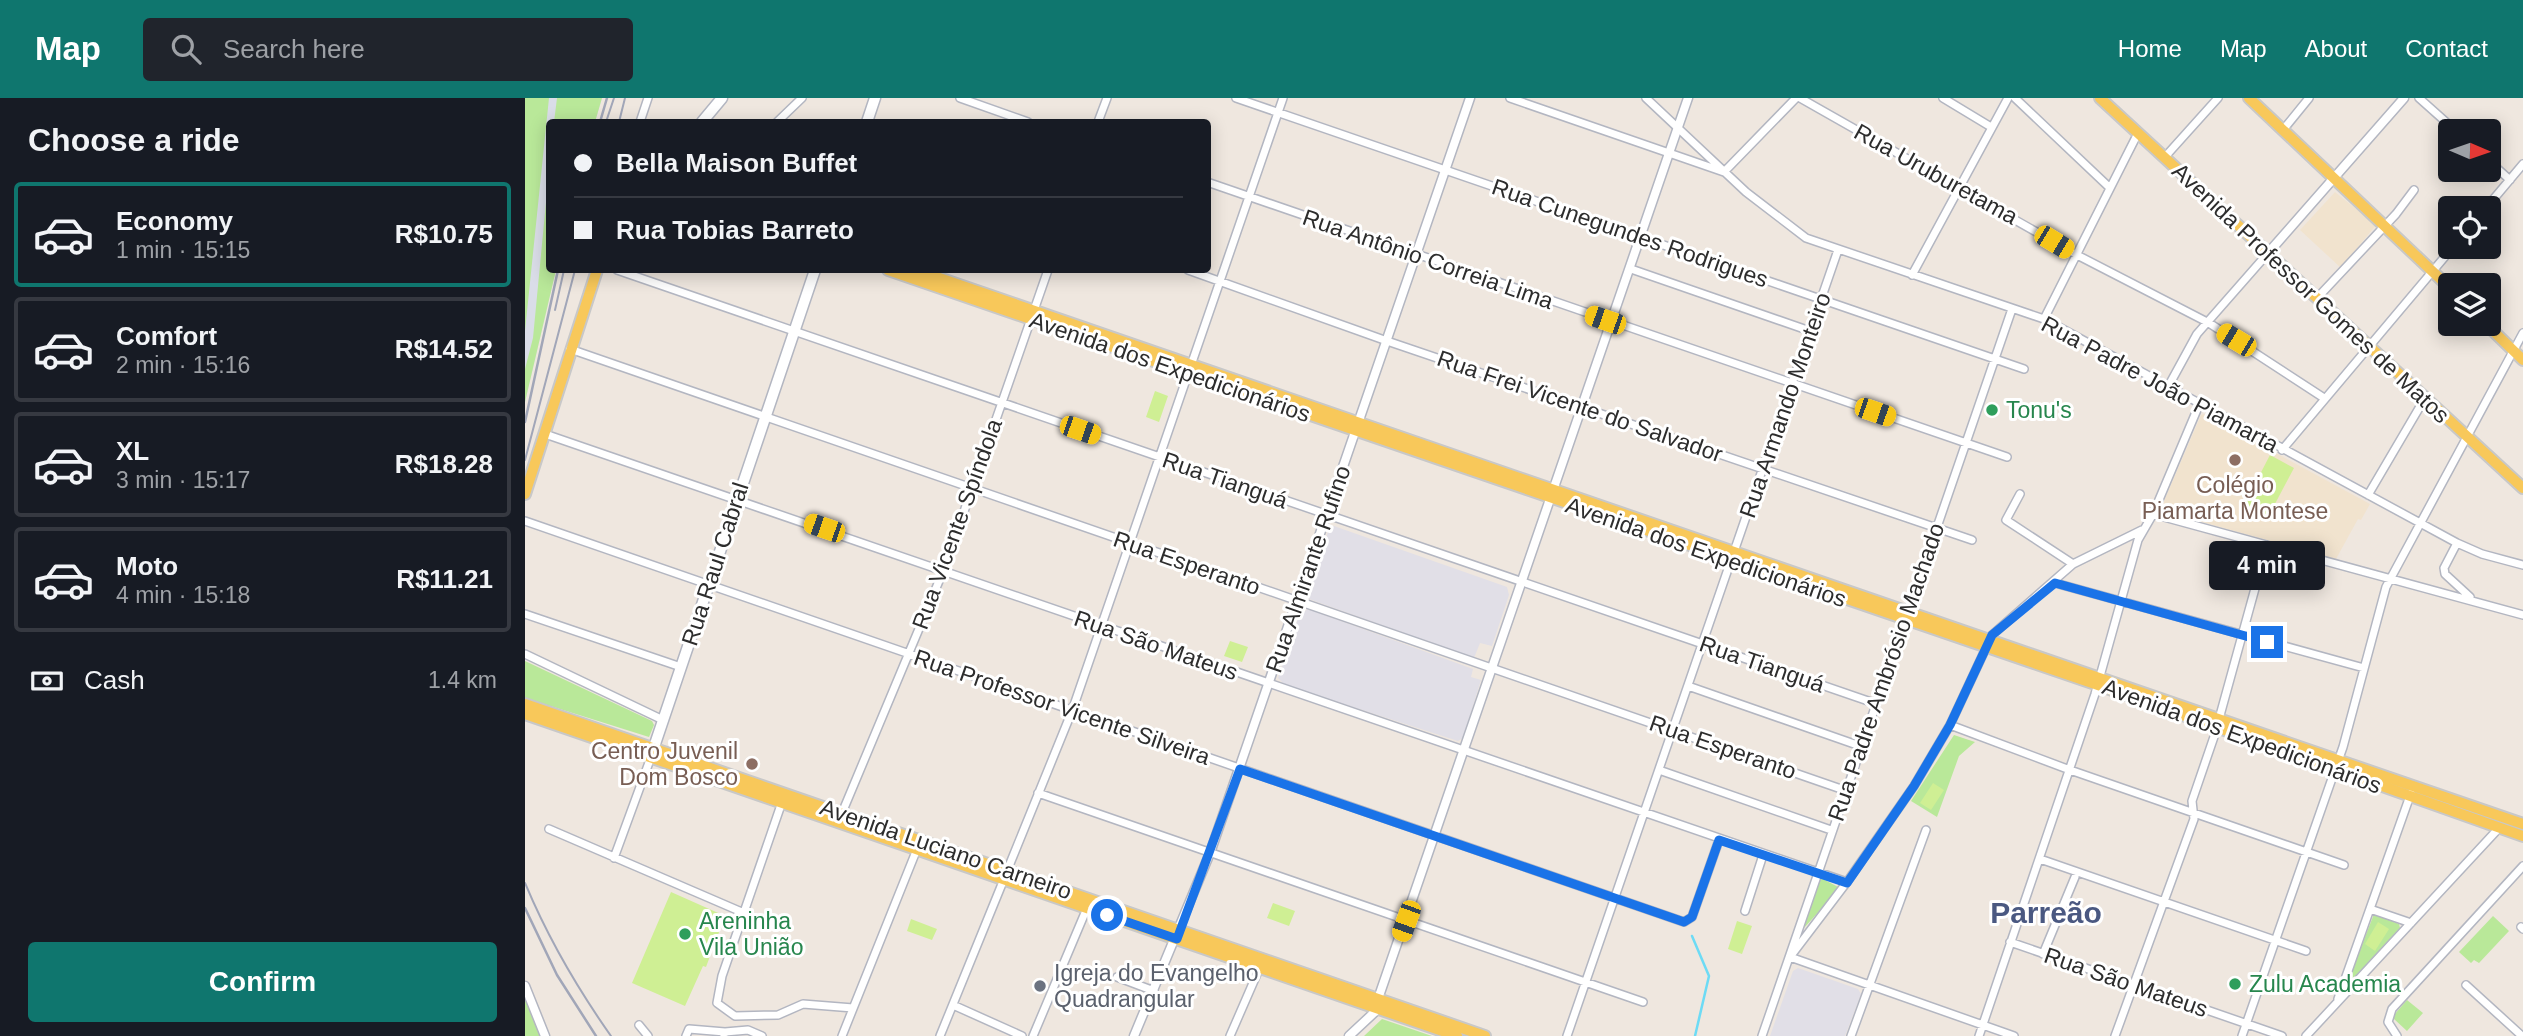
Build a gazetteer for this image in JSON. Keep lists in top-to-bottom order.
{
  "streets": {
    "main road": [
      "Avenida Professor Gomes de Matos",
      "Avenida dos Expedicionários",
      "Rua Raul Cabral",
      "Avenida Luciano Carneiro"
    ],
    "street": [
      "Rua Uruburetama",
      "Rua Cunegundes Rodrigues",
      "Rua Antônio Correia Lima",
      "Rua Padre João Piamarta",
      "Rua Armando Monteiro",
      "Rua Frei Vicente do Salvador",
      "Rua Tianguá",
      "Rua Vicente Spíndola",
      "Rua Esperanto",
      "Rua Almirante Rufino",
      "Rua São Mateus",
      "Rua Padre Ambrósio Machado",
      "Rua Professor Vicente Silveira"
    ]
  },
  "crossings": [
    ["Rua Cunegundes Rodrigues", "Rua Armando Monteiro"],
    ["Rua Cunegundes Rodrigues", "Rua Almirante Rufino"],
    ["Rua Cunegundes Rodrigues", "Rua Padre Ambrósio Machado"],
    ["Rua Antônio Correia Lima", "Rua Armando Monteiro"],
    ["Rua Antônio Correia Lima", "Rua Almirante Rufino"],
    ["Rua Antônio Correia Lima", "Rua Padre Ambrósio Machado"],
    ["Avenida dos Expedicionários", "Rua Armando Monteiro"],
    ["Avenida dos Expedicionários", "Rua Vicente Spíndola"],
    ["Avenida dos Expedicionários", "Rua Almirante Rufino"],
    ["Avenida dos Expedicionários", "Rua Padre Ambrósio Machado"],
    ["Rua Padre João Piamarta", "Rua Armando Monteiro"],
    ["Rua Padre João Piamarta", "Rua Padre Ambrósio Machado"],
    ["Rua Armando Monteiro", "Rua Frei Vicente do Salvador"],
    ["Rua Armando Monteiro", "Rua Tianguá"],
    ["Rua Armando Monteiro", "Rua Esperanto"],
    ["Rua Armando Monteiro", "Rua São Mateus"],
    ["Rua Armando Monteiro", "Rua Professor Vicente Silveira"],
    ["Rua Frei Vicente do Salvador", "Rua Almirante Rufino"],
    ["Rua Frei Vicente do Salvador", "Rua Padre Ambrósio Machado"],
    ["Rua Tianguá", "Rua Vicente Spíndola"],
    ["Rua Tianguá", "Rua Raul Cabral"],
    ["Rua Tianguá", "Rua Almirante Rufino"],
    ["Rua Tianguá", "Rua Padre Ambrósio Machado"],
    ["Rua Vicente Spíndola", "Rua Esperanto"],
    ["Rua Vicente Spíndola", "Rua São Mateus"],
    ["Rua Vicente Spíndola", "Rua Professor Vicente Silveira"],
    ["Rua Vicente Spíndola", "Avenida Luciano Carneiro"],
    ["Rua Esperanto", "Rua Raul Cabral"],
    ["Rua Esperanto", "Rua Almirante Rufino"],
    ["Rua Esperanto", "Rua Padre Ambrósio Machado"],
    ["Rua Raul Cabral", "Rua São Mateus"],
    ["Rua Raul Cabral", "Rua Professor Vicente Silveira"],
    ["Rua Raul Cabral", "Avenida Luciano Carneiro"],
    ["Rua Almirante Rufino", "Rua São Mateus"],
    ["Rua Almirante Rufino", "Rua Professor Vicente Silveira"],
    ["Rua Almirante Rufino", "Avenida Luciano Carneiro"],
    ["Rua São Mateus", "Rua Padre Ambrósio Machado"],
    ["Rua São Mateus", "Rua Professor Vicente Silveira"]
  ],
  "districts": ["Parreão"],
  "places": [
    "Tonu's",
    "Colégio Piamarta Montese",
    "Centro Juvenil Dom Bosco",
    "Areninha Vila União",
    "Zulu Academia",
    "Igreja do Evangelho Quadrangular"
  ],
  "north": "right",
  "page": {
    "header": "Map",
    "search": "Search here",
    "nav": [
      "Home",
      "Map",
      "About",
      "Contact"
    ],
    "heading": "Choose a ride",
    "banner": ["Bella Maison Buffet", "Rua Tobias Barreto"],
    "list": [
      {
        "name": "Economy",
        "note": "1 min · 15:15",
        "value": "R$10.75"
      },
      {
        "name": "Comfort",
        "note": "2 min · 15:16",
        "value": "R$14.52"
      },
      {
        "name": "XL",
        "note": "3 min · 15:17",
        "value": "R$18.28"
      },
      {
        "name": "Moto",
        "note": "4 min · 15:18",
        "value": "R$11.21"
      }
    ],
    "bubble": "4 min",
    "pay": ["Cash", "1.4 km"],
    "buttons": "Confirm"
  }
}
